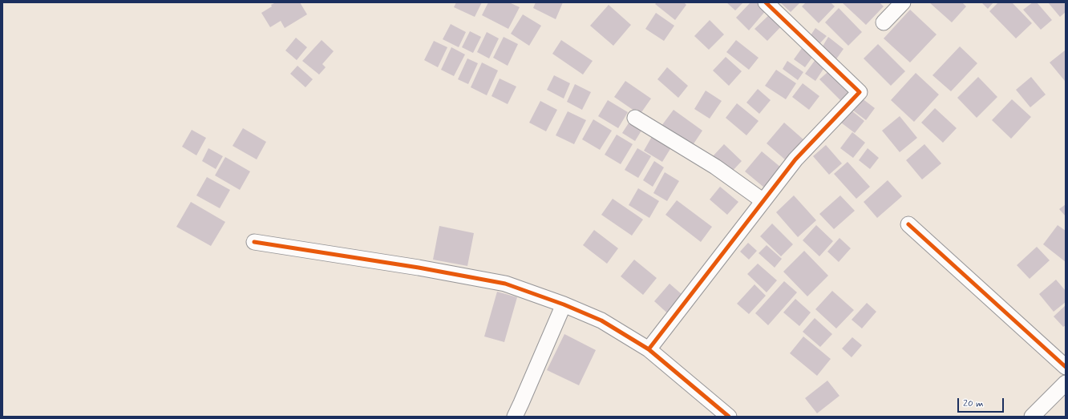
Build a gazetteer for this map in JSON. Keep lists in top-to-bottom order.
{
  "scale_bar": "20 m"
}
